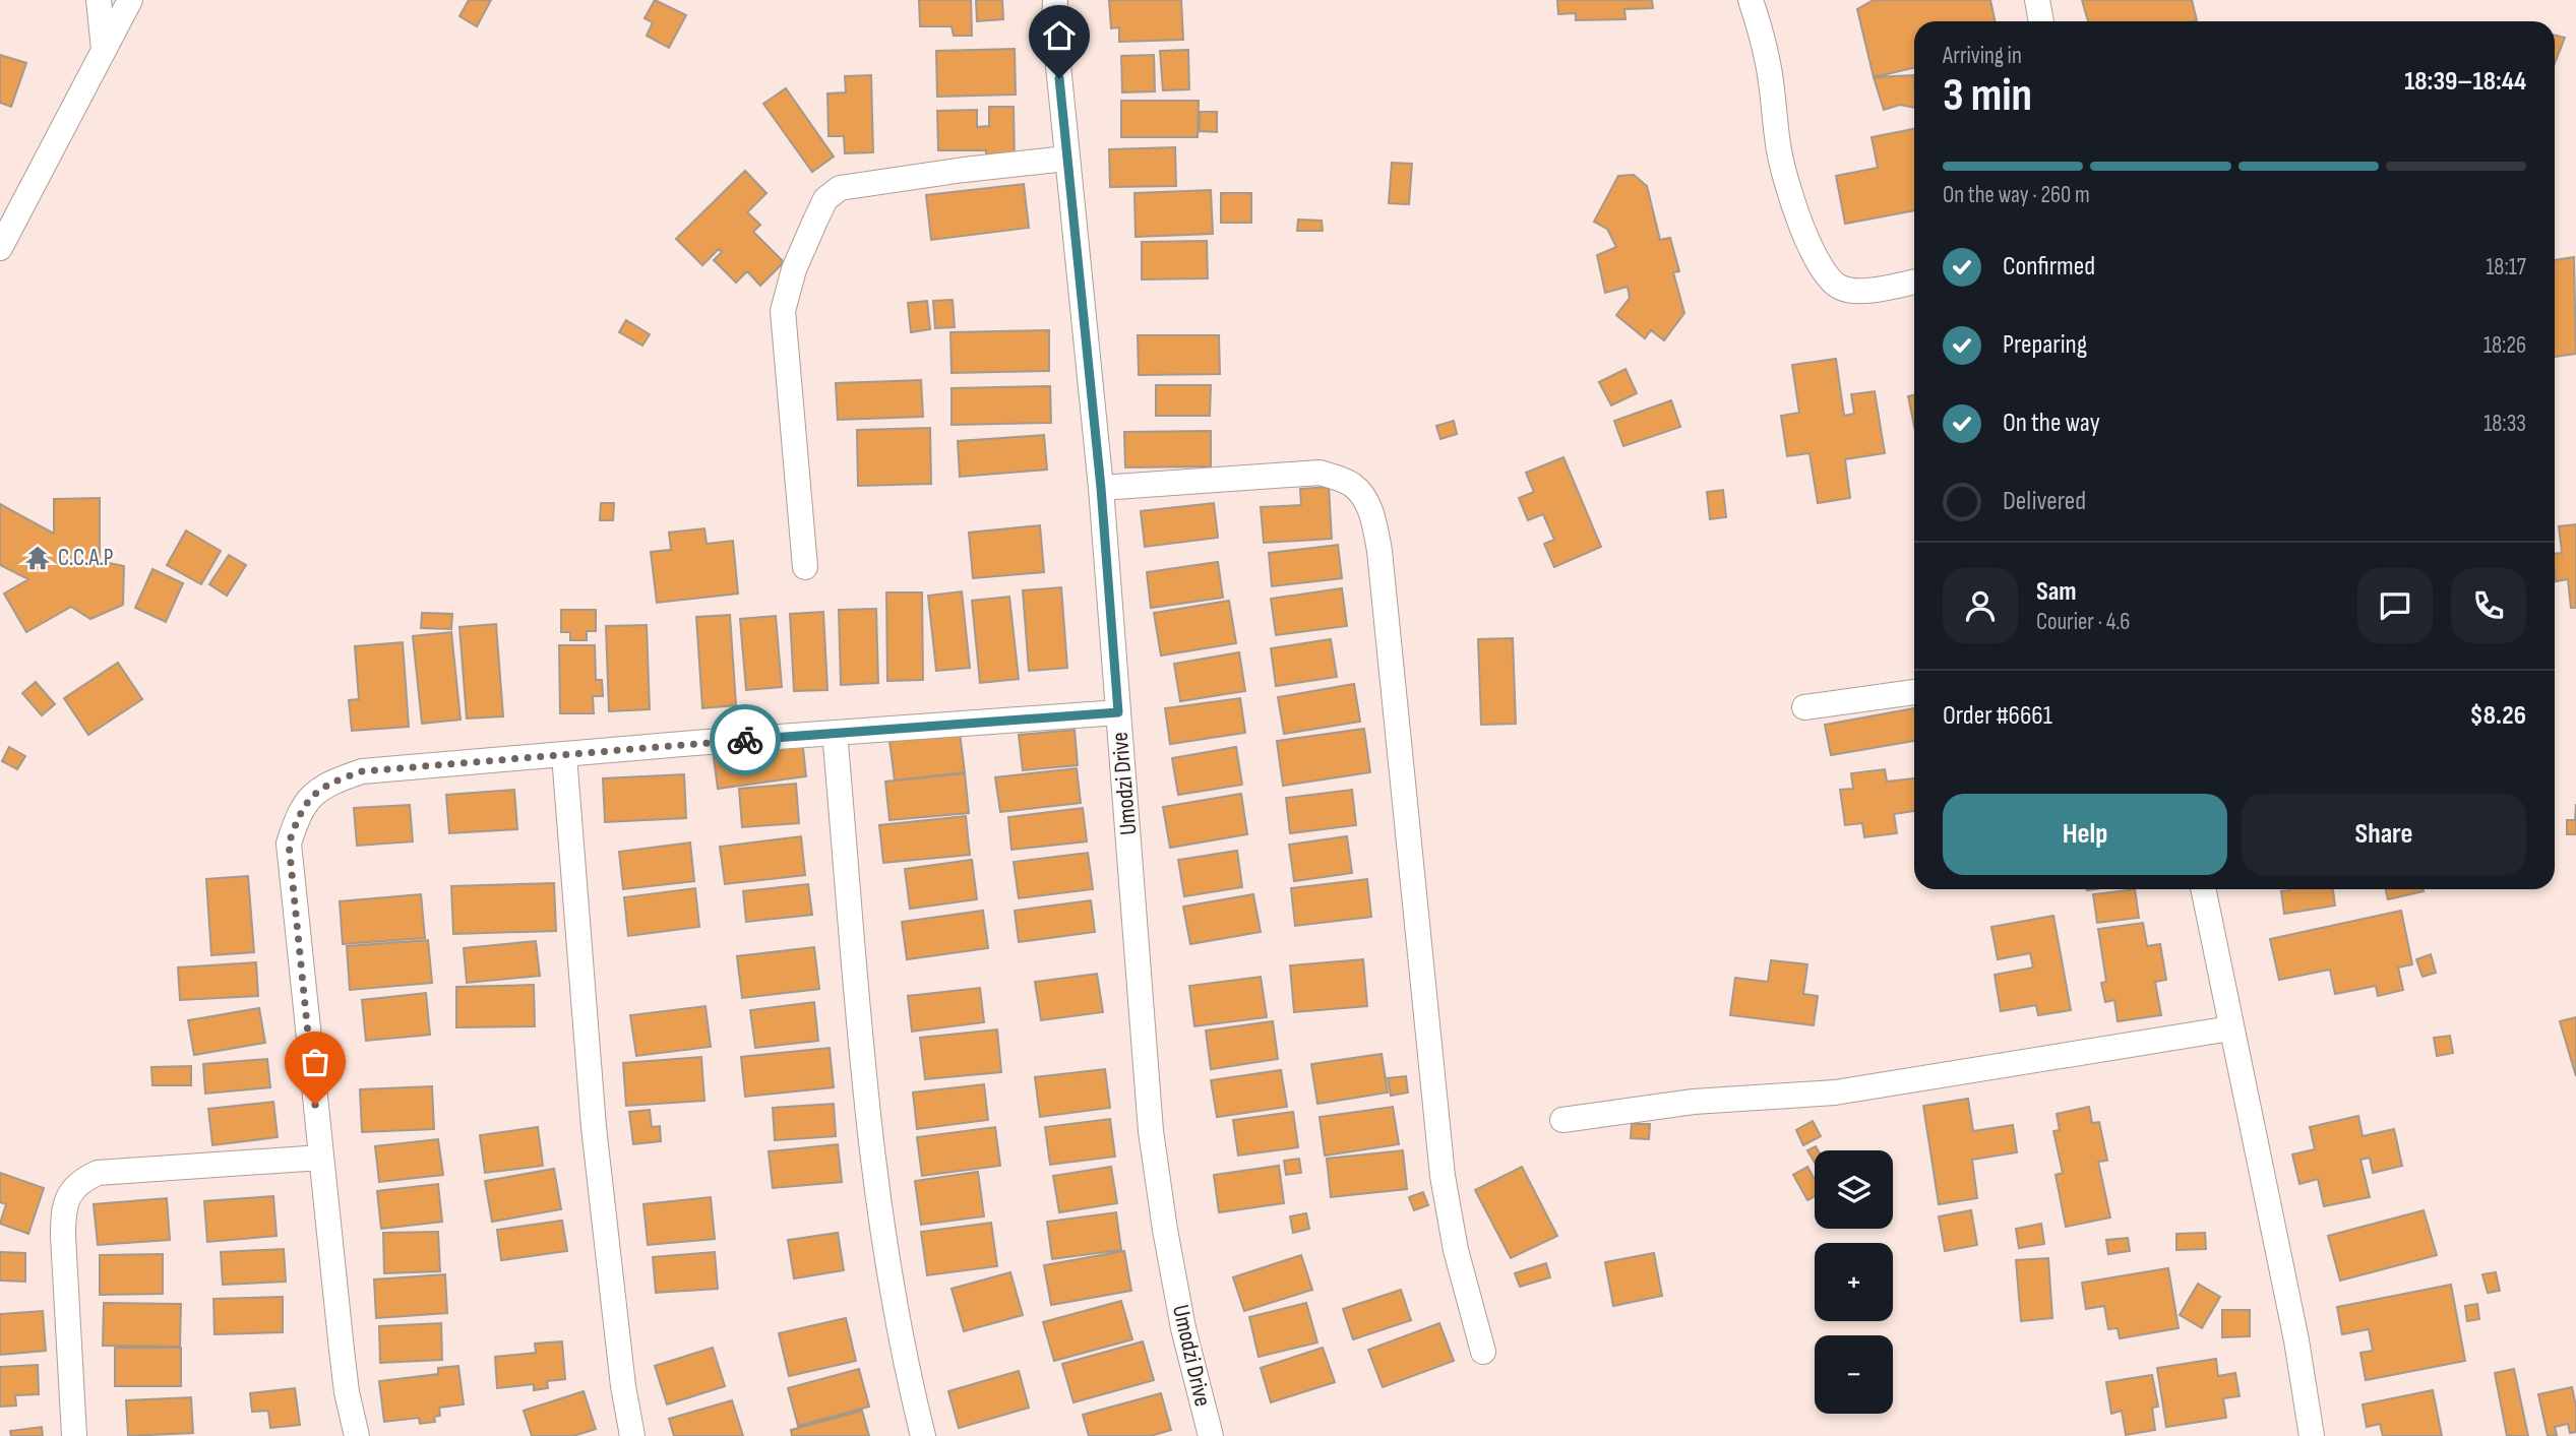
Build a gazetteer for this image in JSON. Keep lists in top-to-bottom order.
{
  "streets": {
    "street": ["Umodzi Drive"]
  },
  "places": {
    "temple": ["C.C.A.P"]
  },
  "page": {
    "heading": ["3 min", "Arriving in", "18:39–18:44"],
    "panel": [
      "Sam",
      "Courier · 4.6",
      "Order #6661",
      "$8.26"
    ],
    "bar": "On the way · 260 m",
    "list": [
      ["Confirmed", "18:17"],
      ["Preparing", "18:26"],
      ["On the way", "18:33"],
      "Delivered"
    ],
    "buttons": ["Help", "Share"],
    "map_buttons": ["+", "−"]
  }
}
